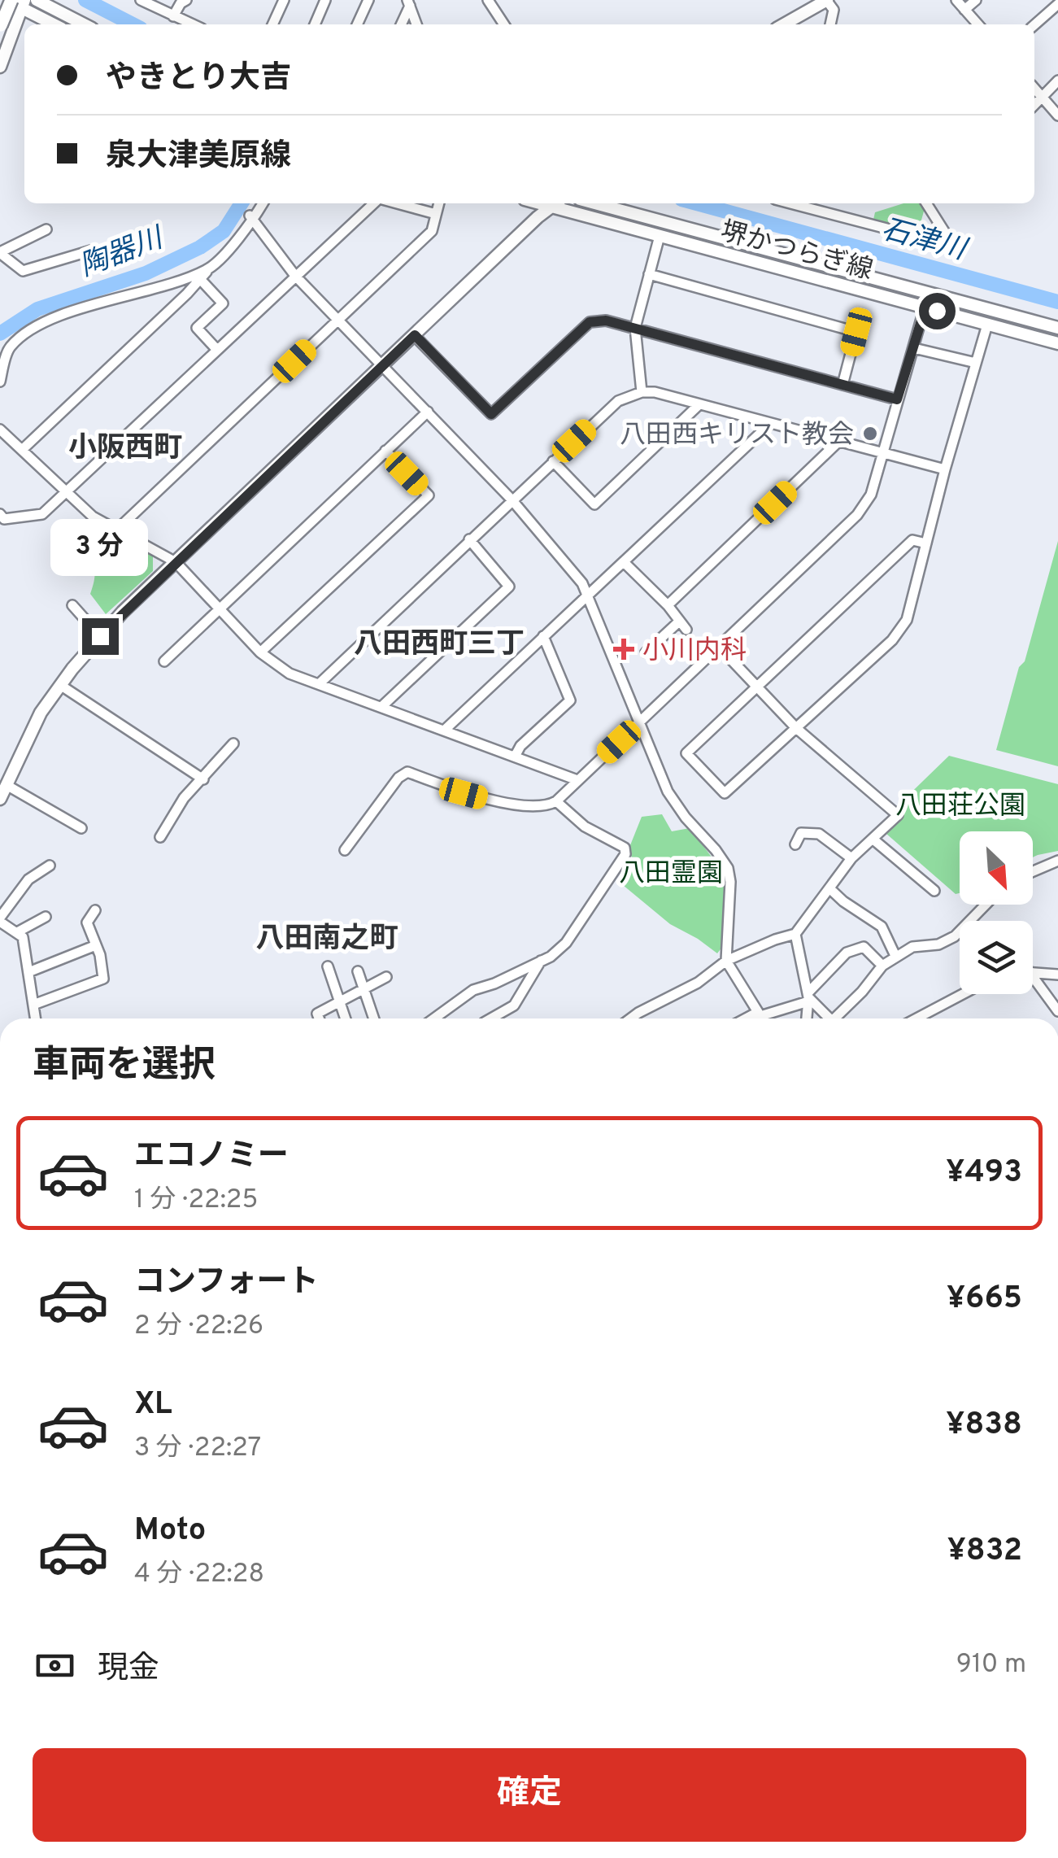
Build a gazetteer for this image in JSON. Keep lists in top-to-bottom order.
{
  "streets": {
    "main road": ["堺かつらぎ線"]
  },
  "districts": ["小阪西町", "八田西町三丁", "八田南之町"],
  "water": ["石津川", "陶器川"],
  "parks": ["八田荘公園", "八田霊園"],
  "places": {
    "other": ["八田西キリスト教会"],
    "health": ["小川内科"]
  },
  "north": "bottom right",
  "page": {
    "banner": ["やきとり大吉", "泉大津美原線"],
    "bubble": "3 分",
    "heading": "車両を選択",
    "list": [
      {
        "name": "エコノミー",
        "note": "1 分 · 22:25",
        "value": "¥493"
      },
      {
        "name": "コンフォート",
        "note": "2 分 · 22:26",
        "value": "¥665"
      },
      {
        "name": "XL",
        "note": "3 分 · 22:27",
        "value": "¥838"
      },
      {
        "name": "Moto",
        "note": "4 分 · 22:28",
        "value": "¥832"
      }
    ],
    "pay": ["現金", "910 m"],
    "buttons": "確定"
  }
}
